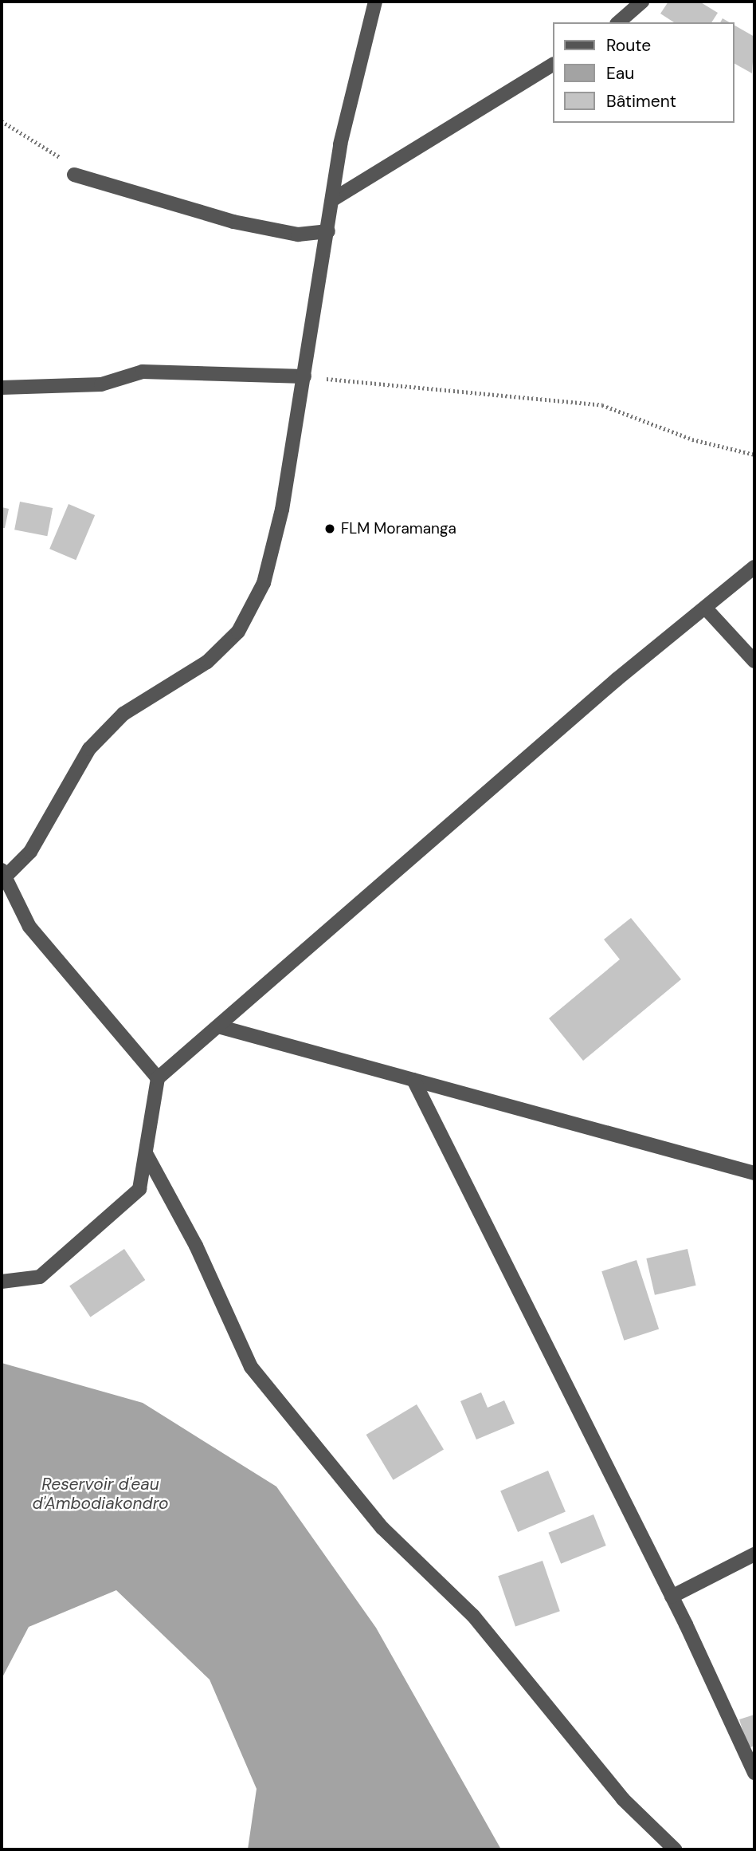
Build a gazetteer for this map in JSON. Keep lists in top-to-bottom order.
{
  "water": ["Reservoir d'eau d'Ambodiakondro"],
  "places": ["FLM Moramanga"],
  "legend": ["Route", "Eau", "Bâtiment"]
}
